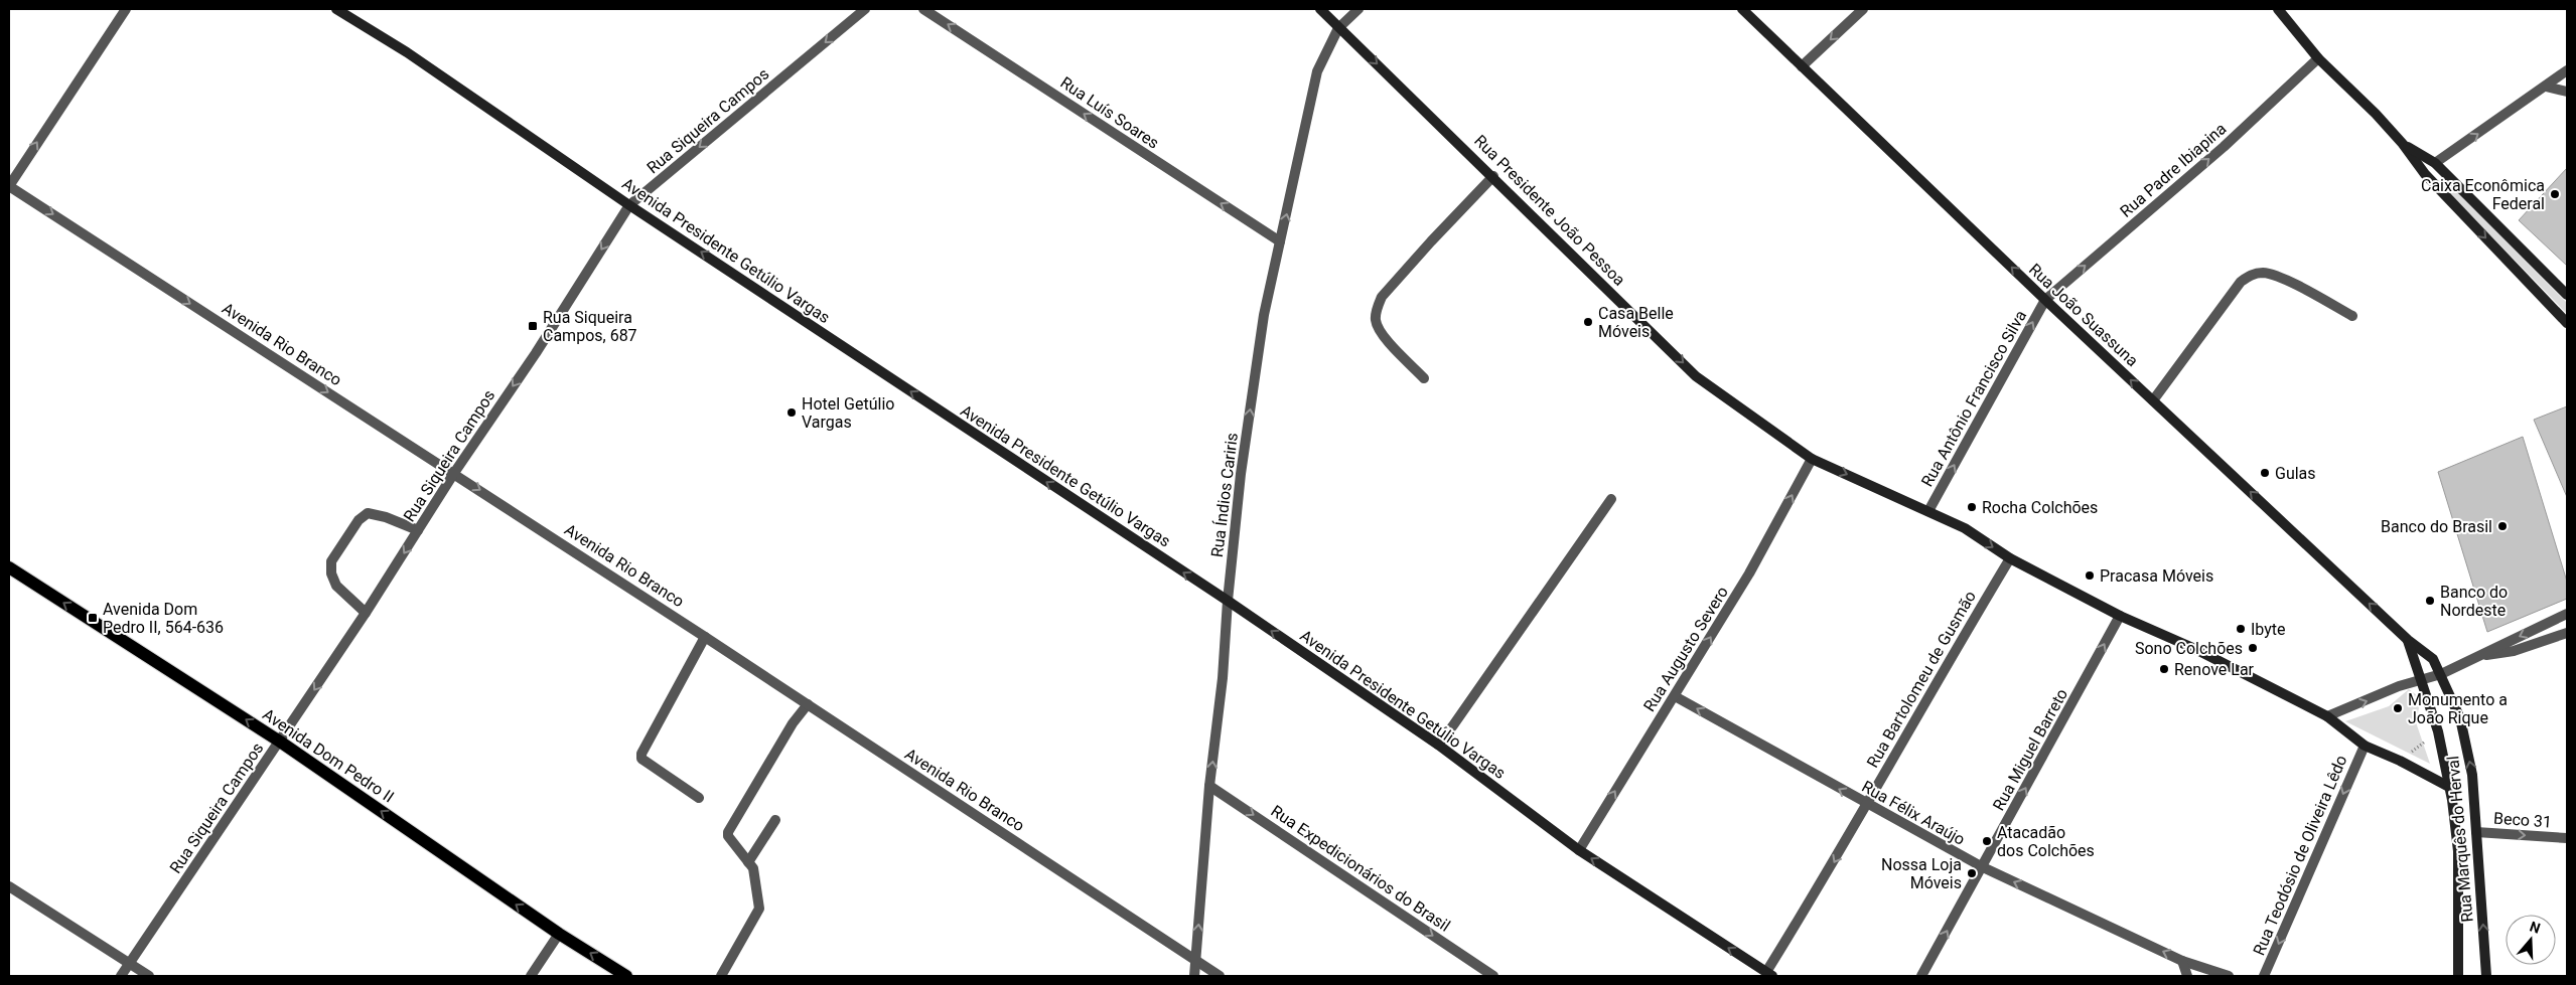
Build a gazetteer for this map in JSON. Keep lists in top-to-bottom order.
{
  "streets": {
    "main road": [
      "Rua Presidente João Pessoa",
      "Avenida Presidente Getúlio Vargas",
      "Rua João Suassuna",
      "Avenida Dom Pedro II",
      "Rua Marquês do Herval"
    ],
    "street": [
      "Rua Luís Soares",
      "Rua Siqueira Campos",
      "Rua Padre Ibiapina",
      "Avenida Rio Branco",
      "Rua Antônio Francisco Silva",
      "Rua Índios Cariris",
      "Rua Augusto Severo",
      "Rua Bartolomeu de Gusmão",
      "Rua Miguel Barreto",
      "Rua Félix Araújo",
      "Beco 31",
      "Rua Teodósio de Oliveira Lêdo",
      "Rua Expedicionários do Brasil"
    ]
  },
  "crossings": [
    ["Rua Luís Soares", "Rua Índios Cariris"],
    ["Rua Siqueira Campos", "Avenida Presidente Getúlio Vargas"],
    ["Rua Siqueira Campos", "Avenida Rio Branco"],
    ["Rua Siqueira Campos", "Avenida Dom Pedro II"],
    ["Rua Padre Ibiapina", "Rua João Suassuna"],
    ["Rua Padre Ibiapina", "Rua Antônio Francisco Silva"],
    ["Rua Presidente João Pessoa", "Rua Antônio Francisco Silva"],
    ["Rua Presidente João Pessoa", "Rua Índios Cariris"],
    ["Rua Presidente João Pessoa", "Rua Augusto Severo"],
    ["Rua Presidente João Pessoa", "Rua Bartolomeu de Gusmão"],
    ["Rua Presidente João Pessoa", "Rua Miguel Barreto"],
    ["Rua Presidente João Pessoa", "Rua Marquês do Herval"],
    ["Rua Presidente João Pessoa", "Rua Teodósio de Oliveira Lêdo"],
    ["Avenida Presidente Getúlio Vargas", "Rua Índios Cariris"],
    ["Avenida Presidente Getúlio Vargas", "Rua Augusto Severo"],
    ["Avenida Presidente Getúlio Vargas", "Rua Bartolomeu de Gusmão"],
    ["Rua João Suassuna", "Rua Antônio Francisco Silva"],
    ["Rua João Suassuna", "Rua Marquês do Herval"],
    ["Avenida Rio Branco", "Rua Índios Cariris"],
    ["Rua Índios Cariris", "Rua Expedicionários do Brasil"],
    ["Rua Augusto Severo", "Rua Félix Araújo"],
    ["Rua Bartolomeu de Gusmão", "Rua Félix Araújo"],
    ["Rua Miguel Barreto", "Rua Félix Araújo"],
    ["Beco 31", "Rua Marquês do Herval"]
  ],
  "one_way": [
    "Rua Luís Soares",
    "Rua Siqueira Campos",
    "Rua Padre Ibiapina",
    "Rua Presidente João Pessoa",
    "Avenida Presidente Getúlio Vargas",
    "Rua João Suassuna",
    "Avenida Rio Branco",
    "Rua Antônio Francisco Silva",
    "Rua Índios Cariris",
    "Rua Augusto Severo",
    "Rua Bartolomeu de Gusmão",
    "Rua Miguel Barreto",
    "Avenida Dom Pedro II",
    "Rua Félix Araújo",
    "Beco 31",
    "Rua Teodósio de Oliveira Lêdo",
    "Rua Expedicionários do Brasil"
  ],
  "places": {
    "other": [
      "Caixa Econômica Federal",
      "Casa Belle Móveis",
      "Hotel Getúlio Vargas",
      "Gulas",
      "Rocha Colchões",
      "Banco do Brasil",
      "Pracasa Móveis",
      "Banco do Nordeste",
      "Ibyte",
      "Sono Colchões",
      "Renove Lar",
      "Monumento a João Rique",
      "Atacadão dos Colchões",
      "Nossa Loja Móveis"
    ],
    "transit": ["Rua Siqueira Campos, 687", "Avenida Dom Pedro II, 564-636"]
  },
  "north": "top"
}
